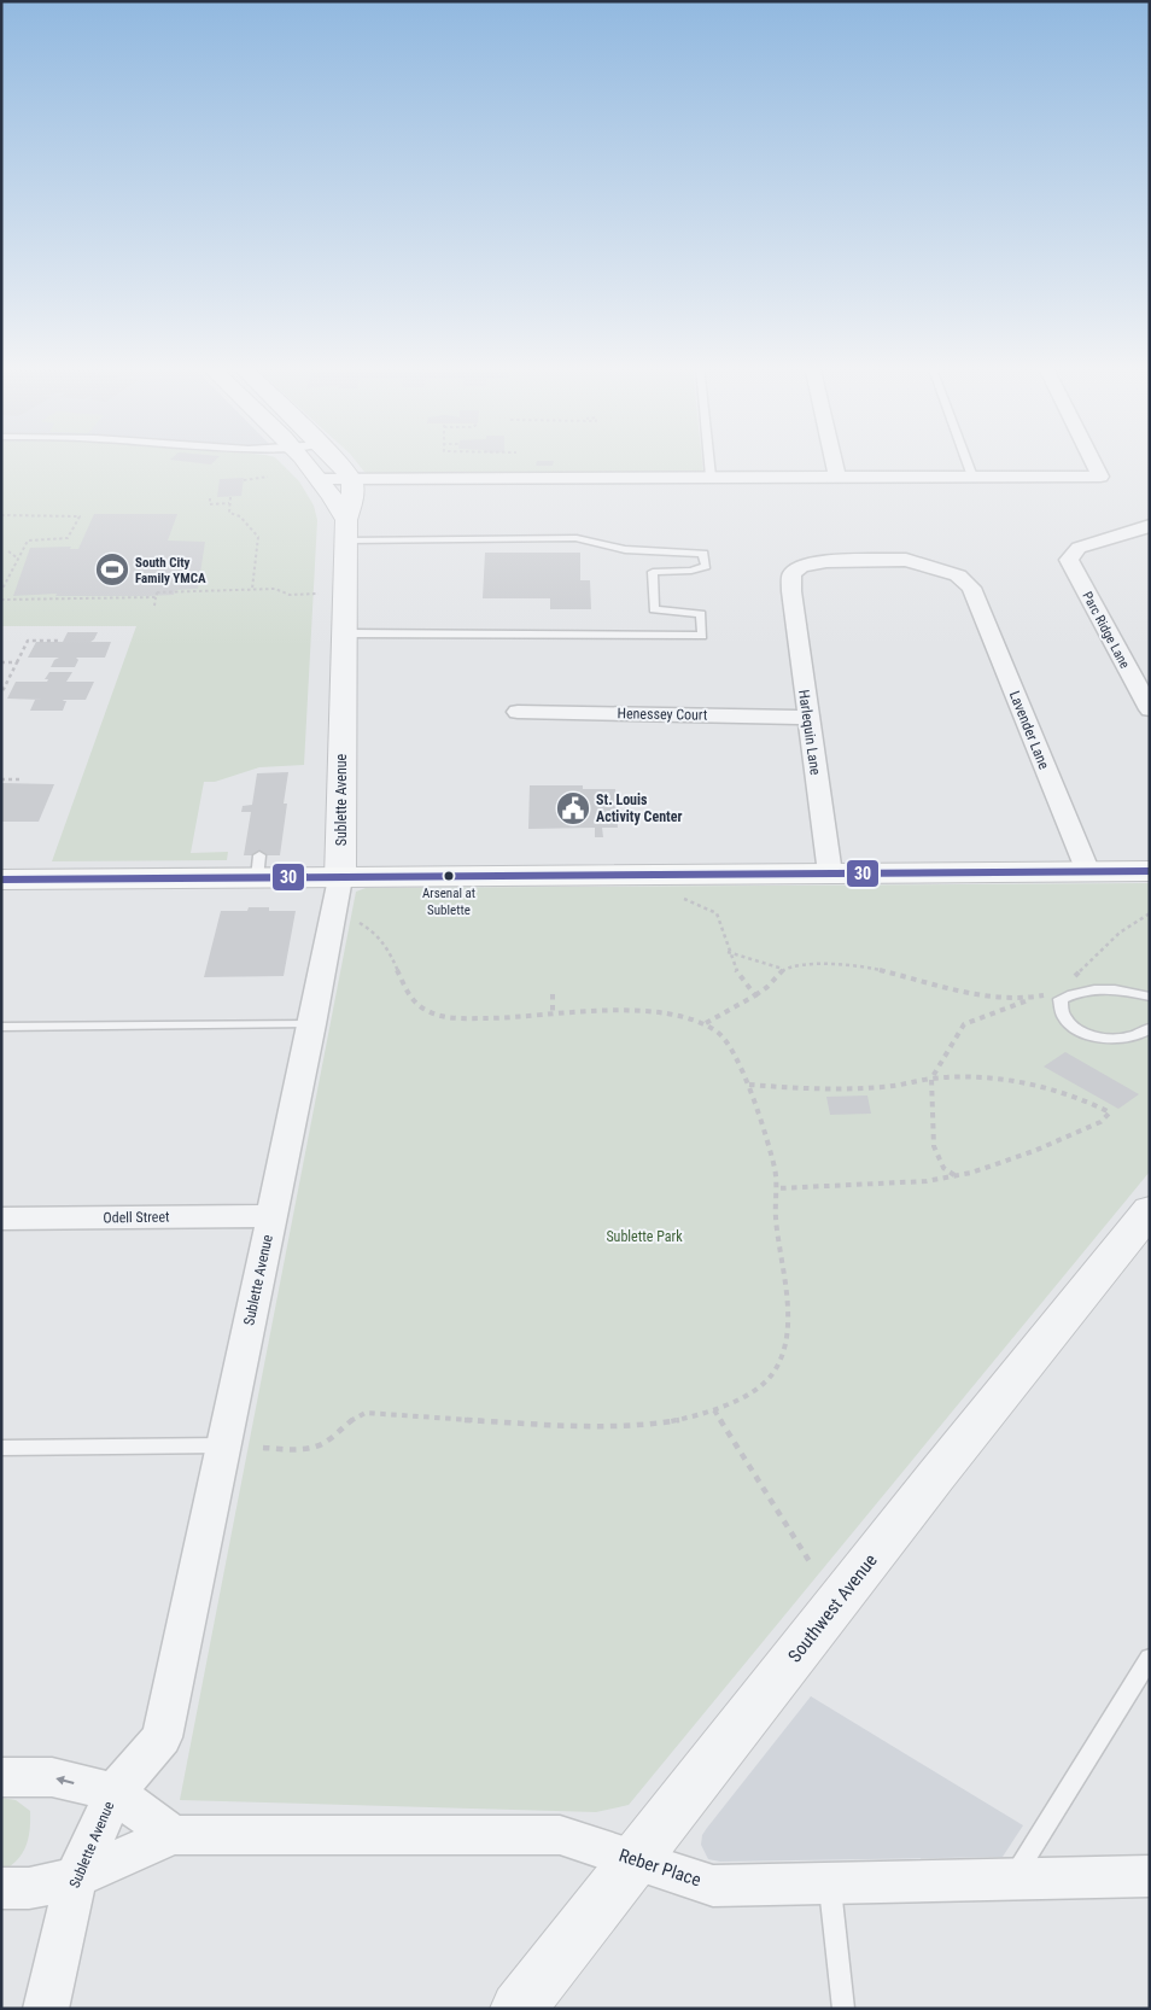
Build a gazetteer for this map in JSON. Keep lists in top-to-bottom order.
{
  "streets": {
    "street": [
      "Parc Ridge Lane",
      "Henessey Court",
      "Lavender Lane",
      "Harlequin Lane",
      "Sublette Avenue",
      "Odell Street",
      "Southwest Avenue",
      "Reber Place"
    ]
  },
  "crossings": [
    ["Henessey Court", "Harlequin Lane"],
    ["Lavender Lane", "Harlequin Lane"],
    ["Sublette Avenue", "Odell Street"],
    ["Sublette Avenue", "Reber Place"],
    ["Southwest Avenue", "Reber Place"]
  ],
  "parks": ["Sublette Park"],
  "places": {
    "sports": ["South City Family YMCA"],
    "public building": ["St. Louis Activity Center"],
    "other": ["Arsenal at Sublette"]
  },
  "lines": ["transit line 30"]
}
